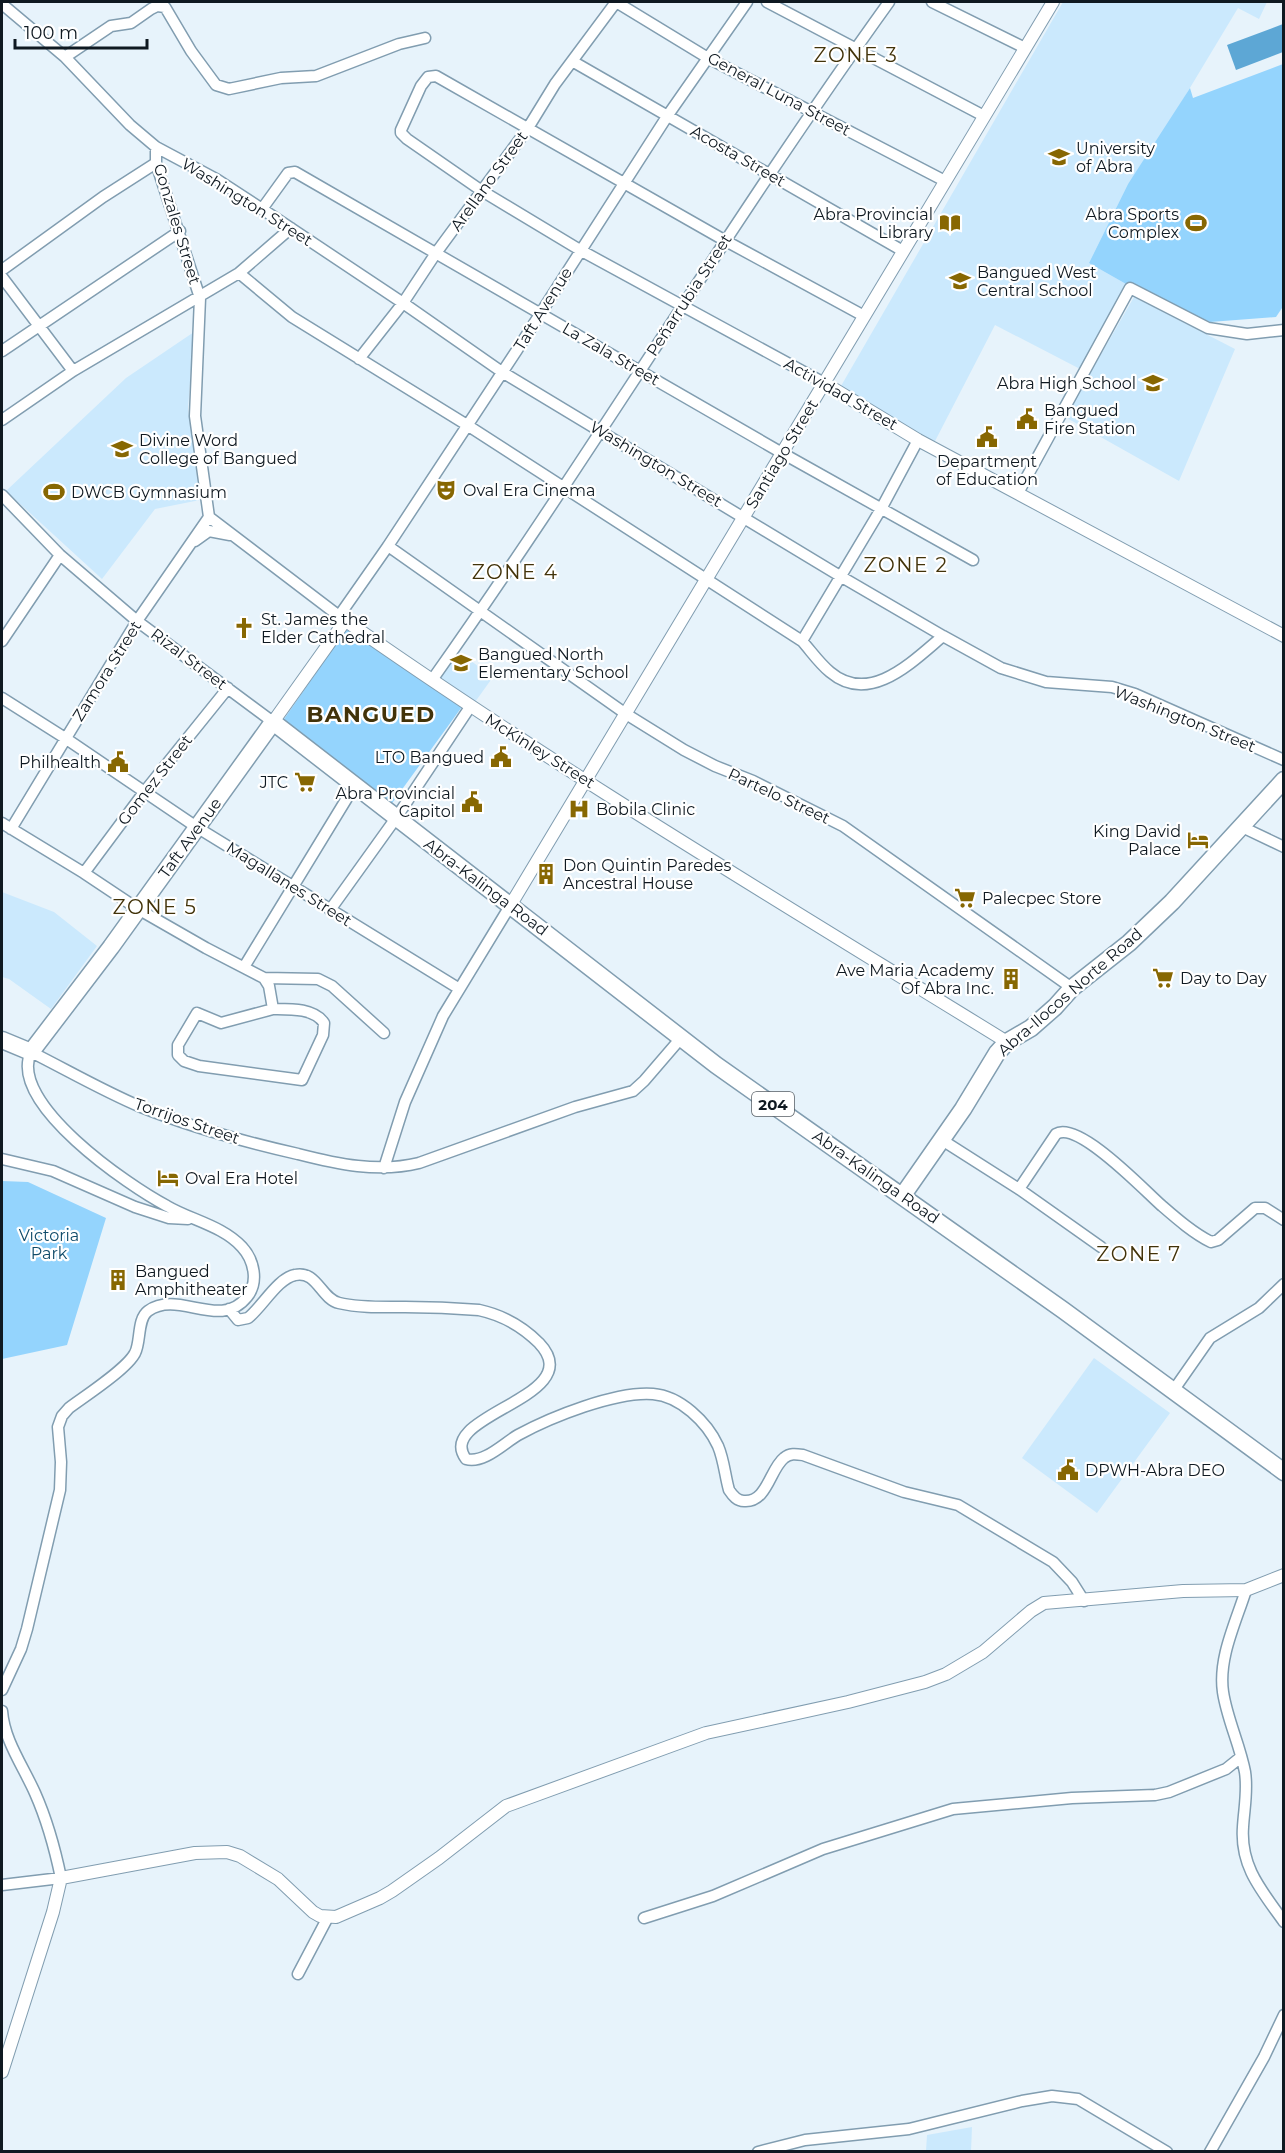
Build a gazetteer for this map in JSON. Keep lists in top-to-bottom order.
{
  "streets": {
    "main road": [
      "Taft Avenue",
      "Abra-Kalinga Road",
      "Abra-Ilocos Norte Road",
      "204",
      "Torrijos Street"
    ],
    "street": [
      "General Luna Street",
      "Acosta Street",
      "Arellano Street",
      "Washington Street",
      "Gonzales Street",
      "Peñarrubia Street",
      "La Zala Street",
      "Actividad Street",
      "Santiago Street",
      "Rizal Street",
      "Zamora Street",
      "McKinley Street",
      "Gomez Street",
      "Partelo Street",
      "Magallanes Street"
    ]
  },
  "crossings": [
    ["General Luna Street", "Arellano Street"],
    ["General Luna Street", "Peñarrubia Street"],
    ["General Luna Street", "Taft Avenue"],
    ["General Luna Street", "Santiago Street"],
    ["Acosta Street", "Arellano Street"],
    ["Acosta Street", "Peñarrubia Street"],
    ["Acosta Street", "Taft Avenue"],
    ["Acosta Street", "Santiago Street"],
    ["Arellano Street", "Washington Street"],
    ["Arellano Street", "La Zala Street"],
    ["Arellano Street", "Actividad Street"],
    ["Washington Street", "Gonzales Street"],
    ["Washington Street", "Peñarrubia Street"],
    ["Washington Street", "Taft Avenue"],
    ["Washington Street", "La Zala Street"],
    ["Washington Street", "Santiago Street"],
    ["Gonzales Street", "Zamora Street"],
    ["Gonzales Street", "McKinley Street"],
    ["Peñarrubia Street", "La Zala Street"],
    ["Peñarrubia Street", "Actividad Street"],
    ["Peñarrubia Street", "McKinley Street"],
    ["Peñarrubia Street", "Partelo Street"],
    ["Taft Avenue", "La Zala Street"],
    ["Taft Avenue", "Actividad Street"],
    ["Taft Avenue", "Rizal Street"],
    ["Taft Avenue", "McKinley Street"],
    ["Taft Avenue", "Partelo Street"],
    ["Taft Avenue", "Magallanes Street"],
    ["Taft Avenue", "Abra-Kalinga Road"],
    ["Taft Avenue", "Torrijos Street"],
    ["La Zala Street", "Santiago Street"],
    ["Actividad Street", "Santiago Street"],
    ["Santiago Street", "McKinley Street"],
    ["Santiago Street", "Partelo Street"],
    ["Santiago Street", "Abra-Kalinga Road"],
    ["Rizal Street", "Zamora Street"],
    ["Rizal Street", "Gomez Street"],
    ["Rizal Street", "Abra-Kalinga Road"],
    ["Zamora Street", "McKinley Street"],
    ["Zamora Street", "Magallanes Street"],
    ["McKinley Street", "Abra-Ilocos Norte Road"],
    ["Gomez Street", "Magallanes Street"],
    ["Partelo Street", "Abra-Ilocos Norte Road"],
    ["Abra-Kalinga Road", "Abra-Ilocos Norte Road"],
    ["Abra-Kalinga Road", "Torrijos Street"]
  ],
  "districts": [
    "ZONE 3",
    "ZONE 2",
    "ZONE 4",
    "BANGUED",
    "ZONE 5",
    "ZONE 7"
  ],
  "parks": ["Victoria Park"],
  "places": {
    "school or university": [
      "University of Abra",
      "Bangued West Central School",
      "Abra High School",
      "Divine Word College of Bangued",
      "Bangued North Elementary School"
    ],
    "library": ["Abra Provincial Library"],
    "sports": ["Abra Sports Complex", "DWCB Gymnasium"],
    "public building": [
      "Bangued Fire Station",
      "Department of Education",
      "LTO Bangued",
      "Philhealth",
      "Abra Provincial Capitol",
      "DPWH-Abra DEO"
    ],
    "theatre": ["Oval Era Cinema"],
    "church": ["St. James the Elder Cathedral"],
    "supermarket": ["JTC", "Palecpec Store", "Day to Day"],
    "hospital": ["Bobila Clinic"],
    "hotel": ["King David Palace", "Oval Era Hotel"],
    "building": ["Don Quintin Paredes Ancestral House", "Ave Maria Academy Of Abra Inc.", "Bangued Amphitheater"]
  },
  "scale_bar": "100 m"
}
